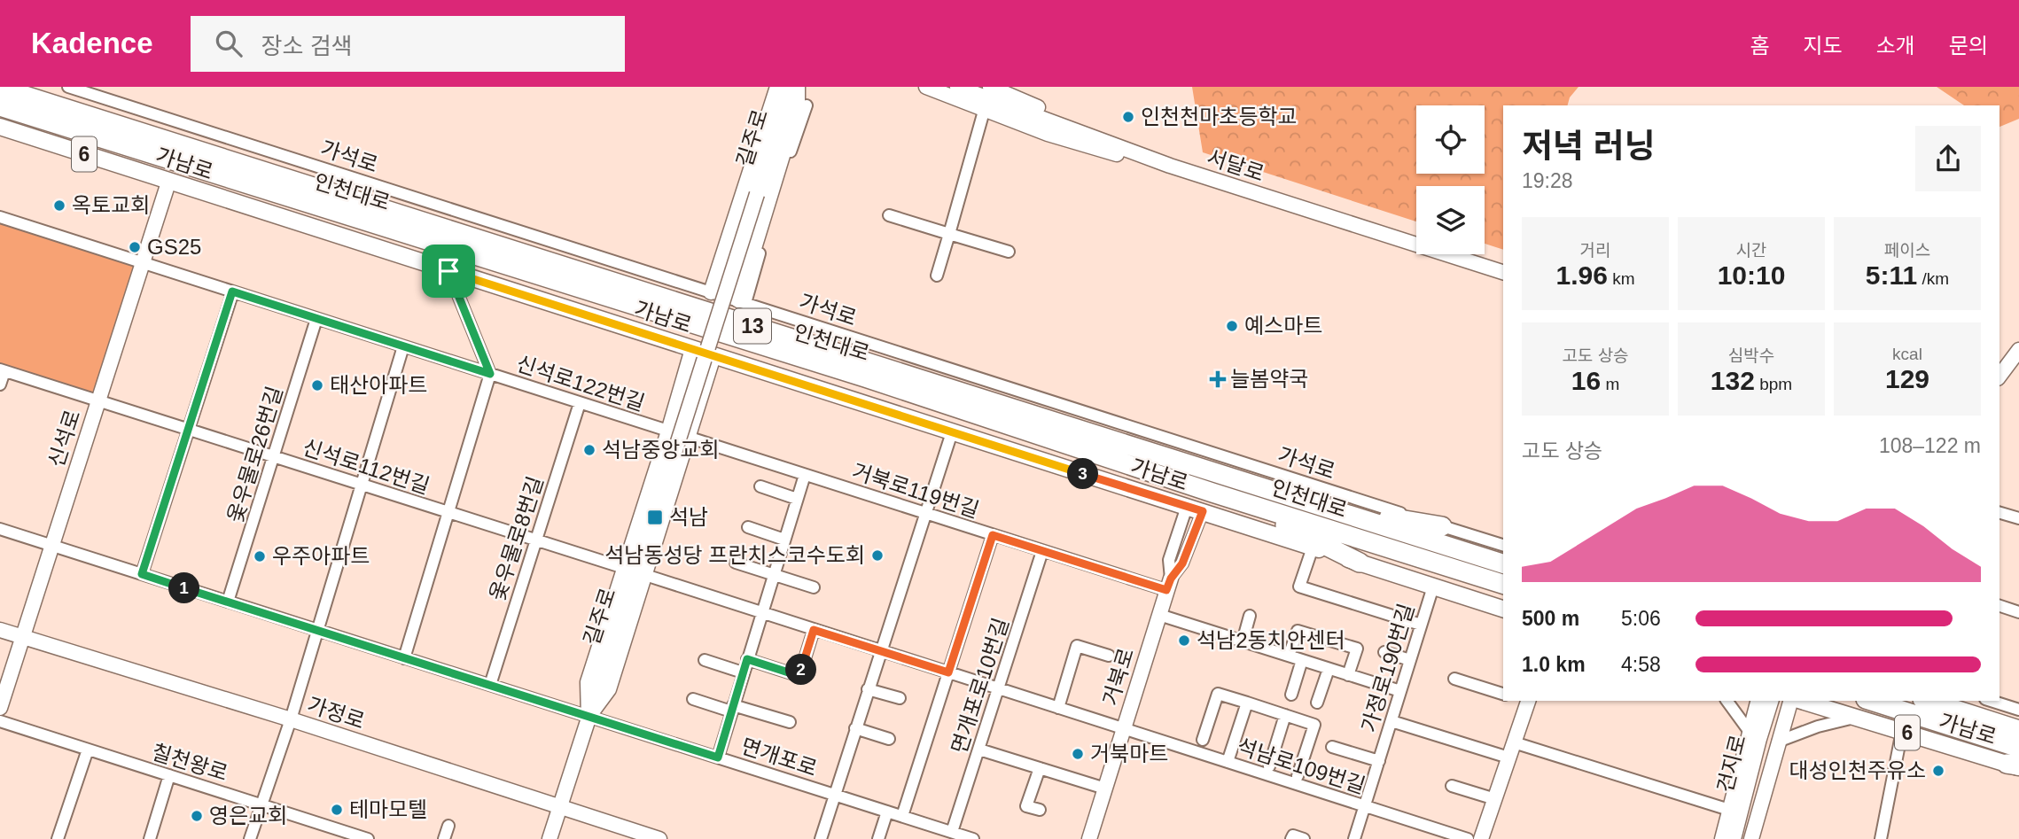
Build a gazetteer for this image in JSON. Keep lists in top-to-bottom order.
{
  "streets": {
    "highway": ["인천대로", "13"],
    "main road": ["6", "가남로"],
    "street": [
      "길주로",
      "가석로",
      "서달로",
      "신석로122번길",
      "신석로",
      "옻우물로26번길",
      "신석로112번길",
      "거북로119번길",
      "옻우물로8번길",
      "가정로190번길",
      "거북로",
      "면개포로10번길",
      "가정로",
      "면개포로",
      "칠천왕로",
      "건지로",
      "석남로109번길"
    ]
  },
  "crossings": [
    ["길주로", "가석로"],
    ["길주로", "가정로"],
    ["길주로", "면개포로"],
    ["가남로", "신석로"],
    ["가남로", "가정로190번길"],
    ["신석로122번길", "신석로"],
    ["신석로122번길", "옻우물로26번길"],
    ["신석로122번길", "거북로119번길"],
    ["신석로122번길", "옻우물로8번길"],
    ["신석로", "신석로112번길"],
    ["신석로", "가정로"],
    ["신석로", "면개포로"],
    ["옻우물로26번길", "신석로112번길"],
    ["옻우물로26번길", "면개포로"],
    ["신석로112번길", "옻우물로8번길"],
    ["거북로119번길", "거북로"],
    ["거북로119번길", "면개포로10번길"],
    ["옻우물로8번길", "면개포로"],
    ["가정로190번길", "석남로109번길"],
    ["거북로", "석남로109번길"],
    ["면개포로10번길", "면개포로"],
    ["면개포로10번길", "석남로109번길"]
  ],
  "places": {
    "other": [
      "인천천마초등학교",
      "옥토교회",
      "GS25",
      "예스마트",
      "태산아파트",
      "석남중앙교회",
      "석남동성당 프란치스코수도회",
      "우주아파트",
      "석남2동치안센터",
      "거북마트",
      "대성인천주유소",
      "테마모텔",
      "영은교회"
    ],
    "health": ["늘봄약국"],
    "transit": ["석남"]
  },
  "page": {
    "header": "Kadence",
    "search": "장소 검색",
    "nav": [
      "홈",
      "지도",
      "소개",
      "문의"
    ],
    "heading": ["저녁 러닝", "19:28"],
    "stats": [
      ["거리", "1.96 km"],
      ["시간", "10:10"],
      ["페이스", "5:11 /km"],
      ["고도 상승", "16 m"],
      ["심박수", "132 bpm"],
      ["kcal", "129"]
    ],
    "chart": ["고도 상승", "108–122 m"],
    "pins": ["3", "1", "2"],
    "list": [
      {
        "name": "500 m",
        "note": "5:06"
      },
      {
        "name": "1.0 km",
        "note": "4:58"
      }
    ]
  }
}
